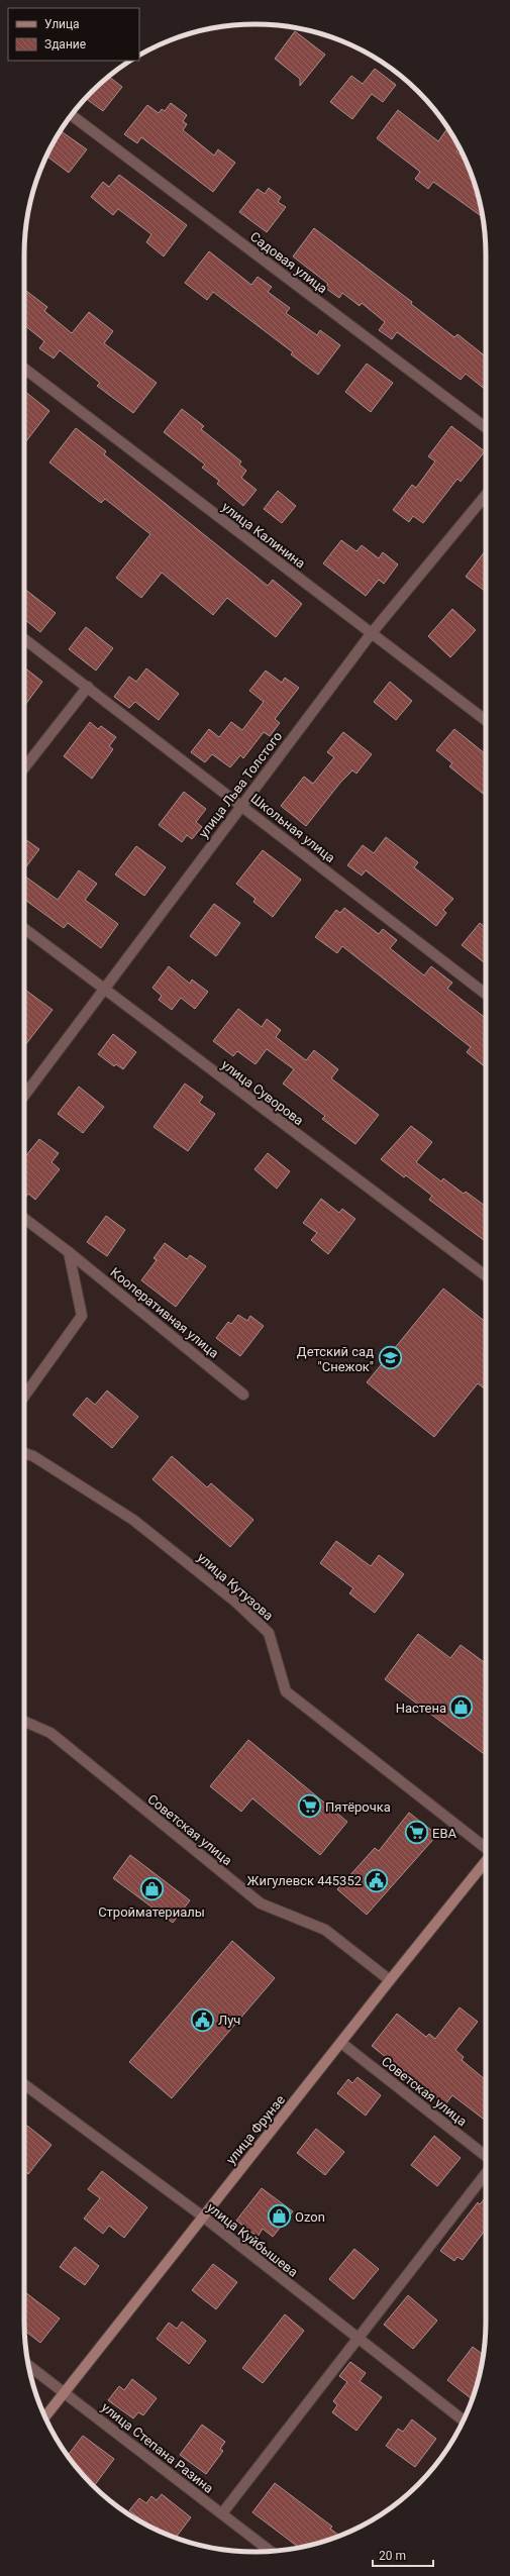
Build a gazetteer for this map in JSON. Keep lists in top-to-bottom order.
{
  "streets": {
    "street": [
      "Садовая улица",
      "улица Калинина",
      "улица Льва Толстого",
      "Школьная улица",
      "улица Суворова",
      "Кооперативная улица",
      "улица Кутузова",
      "Советская улица",
      "улица Фрунзе",
      "улица Куйбышева",
      "улица Степана Разина"
    ]
  },
  "crossings": [
    ["улица Калинина", "улица Льва Толстого"],
    ["улица Льва Толстого", "Школьная улица"],
    ["улица Льва Толстого", "улица Суворова"],
    ["Советская улица", "улица Фрунзе"],
    ["улица Фрунзе", "улица Куйбышева"],
    ["улица Фрунзе", "улица Степана Разина"]
  ],
  "places": {
    "school or university": ["Детский сад \"Снежок\""],
    "shop": ["Настена", "Стройматериалы", "Ozon"],
    "supermarket": ["Пятёрочка", "ЕВА"],
    "public building": ["Жигулевск 445352", "Луч"]
  },
  "legend": ["Улица", "Здание"],
  "scale_bar": "20 m"
}
